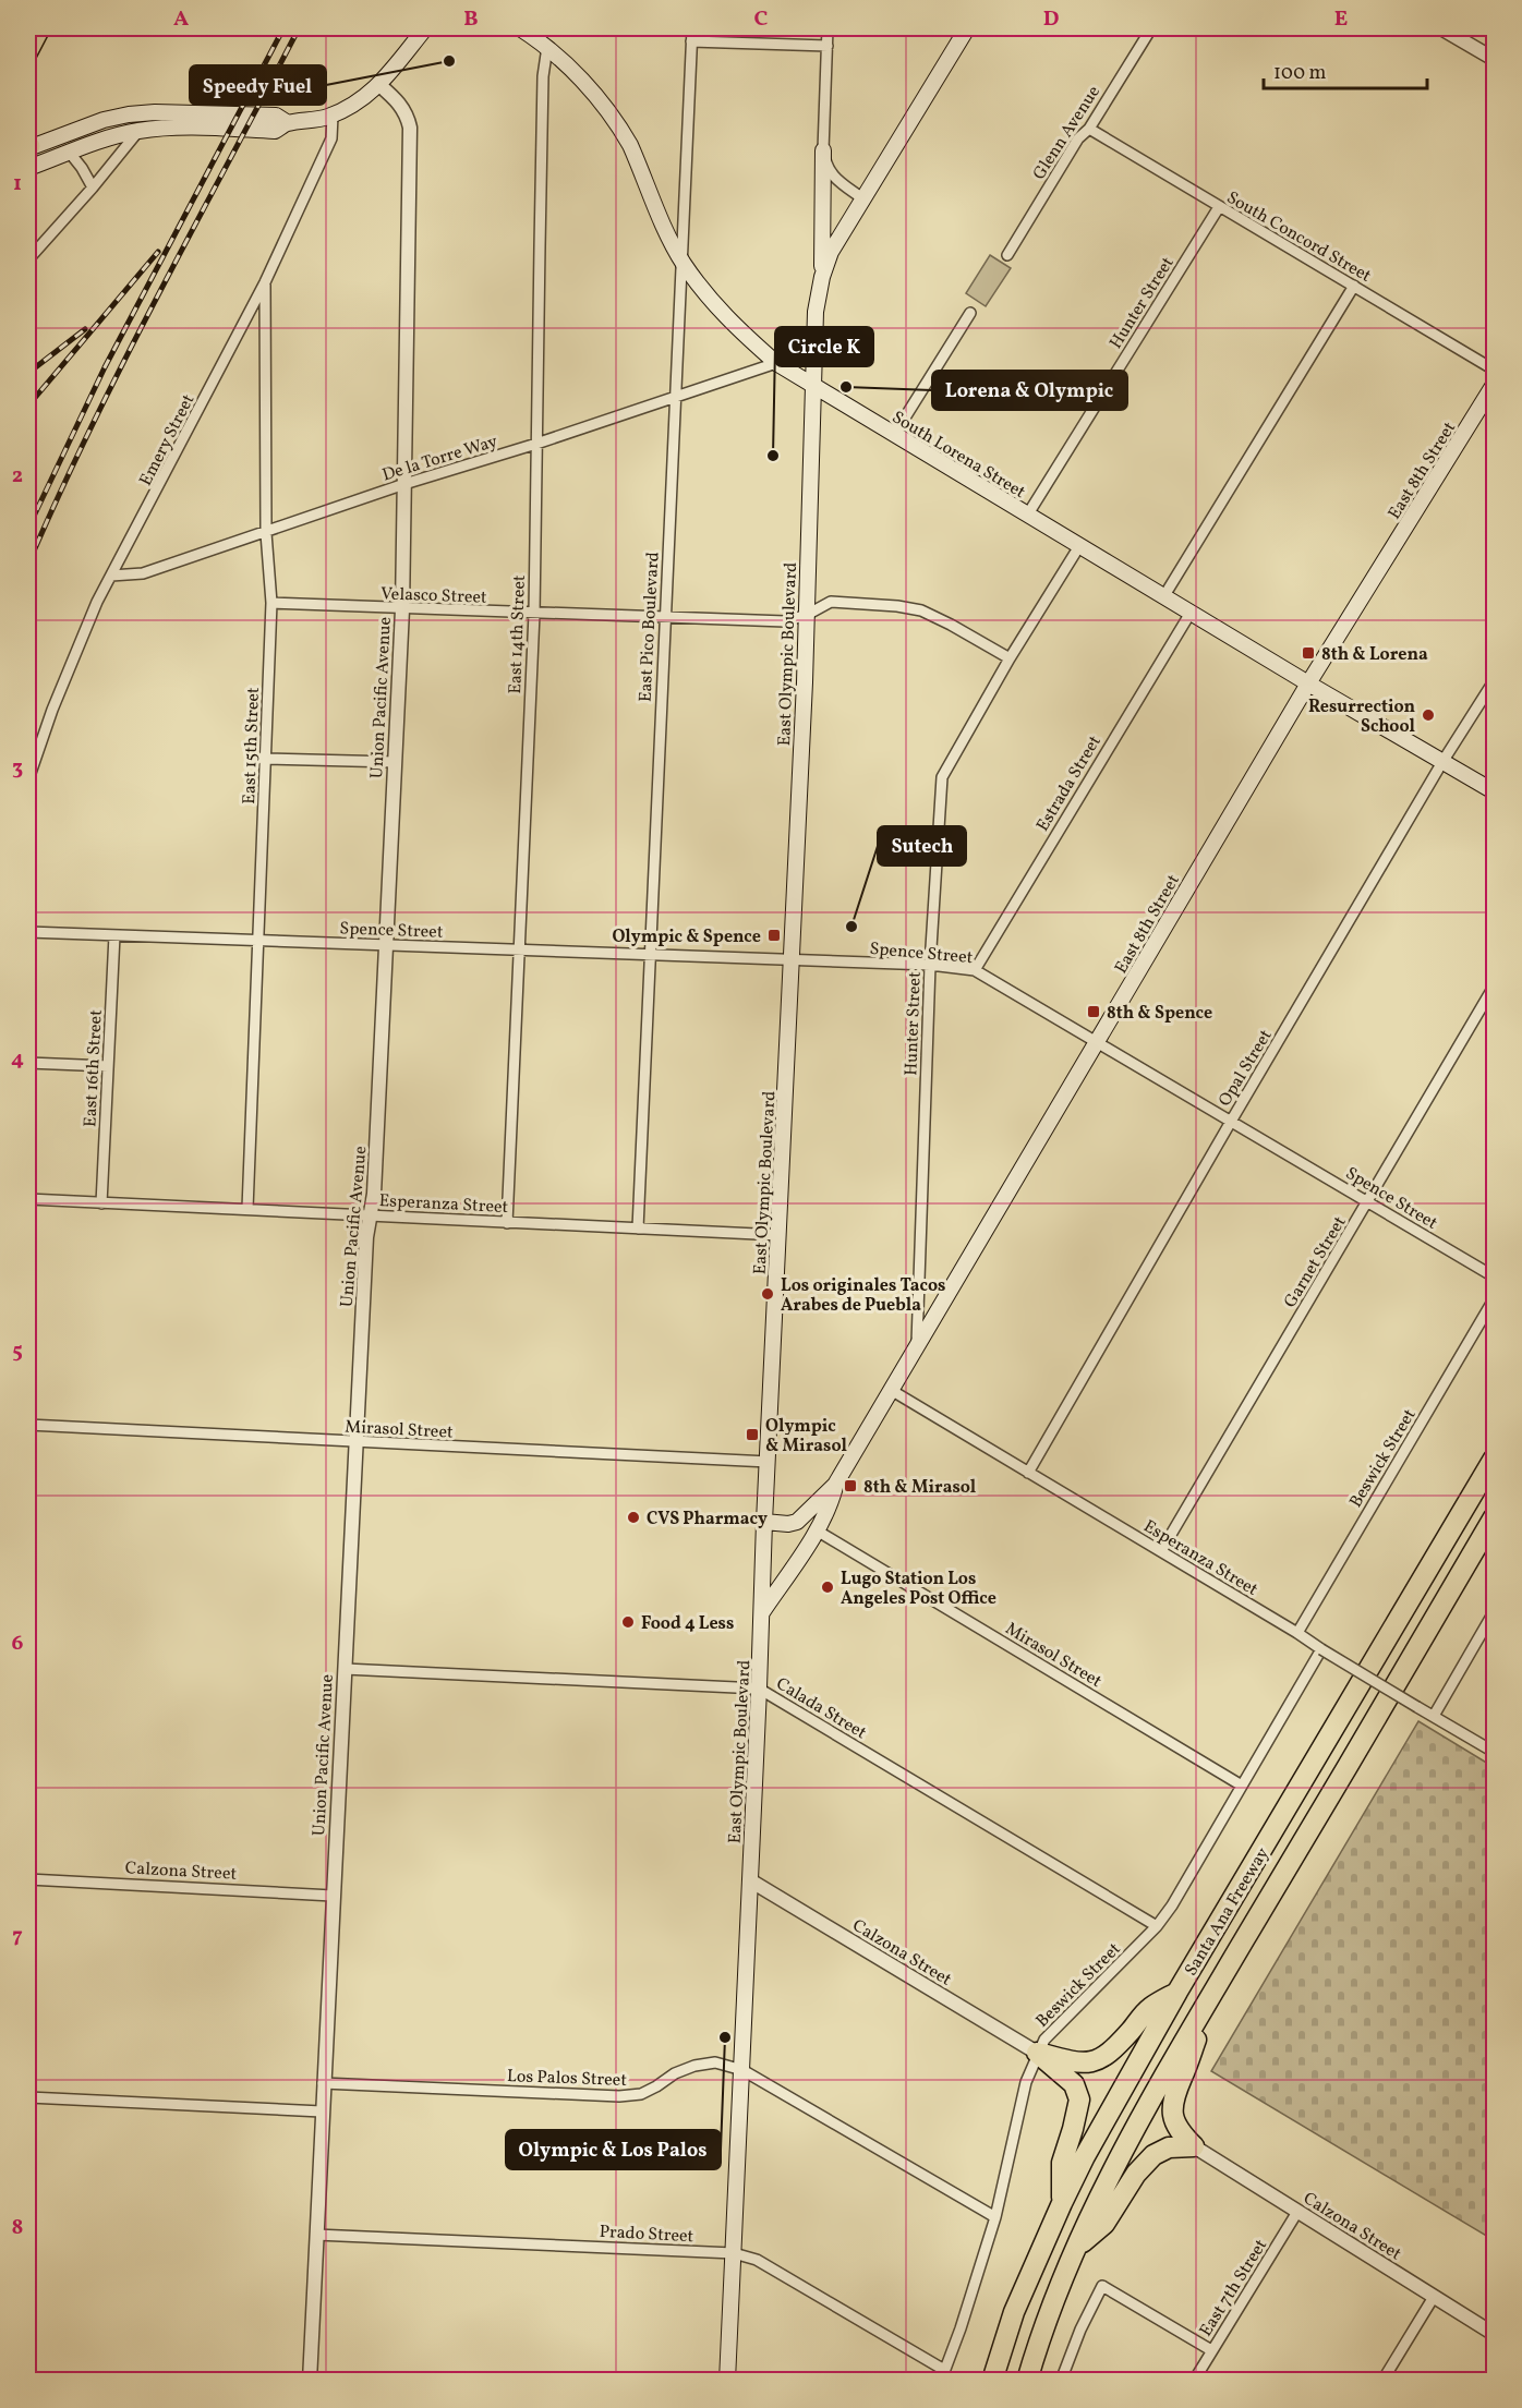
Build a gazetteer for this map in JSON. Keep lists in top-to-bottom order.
{
  "streets": {
    "highway": ["Santa Ana Freeway"],
    "main road": ["South Lorena Street", "East 8th Street", "East Olympic Boulevard"],
    "street": [
      "Glenn Avenue",
      "South Concord Street",
      "Hunter Street",
      "Emery Street",
      "De la Torre Way",
      "Velasco Street",
      "East Pico Boulevard",
      "East 14th Street",
      "Union Pacific Avenue",
      "East 15th Street",
      "Estrada Street",
      "Spence Street",
      "Opal Street",
      "East 16th Street",
      "Esperanza Street",
      "Garnet Street",
      "Mirasol Street",
      "Beswick Street",
      "Calada Street",
      "Calzona Street",
      "Los Palos Street",
      "Prado Street",
      "East 7th Street"
    ]
  },
  "crossings": [
    ["Glenn Avenue", "South Concord Street"],
    ["South Concord Street", "Hunter Street"],
    ["Hunter Street", "South Lorena Street"],
    ["Hunter Street", "East 8th Street"],
    ["Hunter Street", "Velasco Street"],
    ["Hunter Street", "Spence Street"],
    ["Emery Street", "De la Torre Way"],
    ["Emery Street", "East 15th Street"],
    ["South Lorena Street", "De la Torre Way"],
    ["South Lorena Street", "East 8th Street"],
    ["South Lorena Street", "East Pico Boulevard"],
    ["South Lorena Street", "East 14th Street"],
    ["South Lorena Street", "East Olympic Boulevard"],
    ["South Lorena Street", "Estrada Street"],
    ["South Lorena Street", "Opal Street"],
    ["De la Torre Way", "East Pico Boulevard"],
    ["De la Torre Way", "East 14th Street"],
    ["De la Torre Way", "Union Pacific Avenue"],
    ["De la Torre Way", "East 15th Street"],
    ["East 8th Street", "East Olympic Boulevard"],
    ["East 8th Street", "Spence Street"],
    ["East 8th Street", "Esperanza Street"],
    ["East 8th Street", "Mirasol Street"],
    ["Velasco Street", "East Pico Boulevard"],
    ["Velasco Street", "East 14th Street"],
    ["Velasco Street", "East Olympic Boulevard"],
    ["Velasco Street", "Union Pacific Avenue"],
    ["Velasco Street", "East 15th Street"],
    ["East Pico Boulevard", "Spence Street"],
    ["East Pico Boulevard", "Esperanza Street"],
    ["East 14th Street", "Spence Street"],
    ["East 14th Street", "Esperanza Street"],
    ["East Olympic Boulevard", "Spence Street"],
    ["East Olympic Boulevard", "Esperanza Street"],
    ["East Olympic Boulevard", "Mirasol Street"],
    ["East Olympic Boulevard", "Calada Street"],
    ["East Olympic Boulevard", "Calzona Street"],
    ["East Olympic Boulevard", "Los Palos Street"],
    ["East Olympic Boulevard", "Prado Street"],
    ["Union Pacific Avenue", "Spence Street"],
    ["Union Pacific Avenue", "Esperanza Street"],
    ["Union Pacific Avenue", "Mirasol Street"],
    ["Union Pacific Avenue", "Calada Street"],
    ["Union Pacific Avenue", "Calzona Street"],
    ["Union Pacific Avenue", "Los Palos Street"],
    ["Union Pacific Avenue", "Prado Street"],
    ["East 15th Street", "Spence Street"],
    ["East 15th Street", "Esperanza Street"],
    ["Estrada Street", "Spence Street"],
    ["Spence Street", "Opal Street"],
    ["Spence Street", "East 16th Street"],
    ["Spence Street", "Garnet Street"],
    ["Opal Street", "Esperanza Street"],
    ["East 16th Street", "Esperanza Street"],
    ["Esperanza Street", "Garnet Street"],
    ["Esperanza Street", "Beswick Street"],
    ["Mirasol Street", "Beswick Street"],
    ["Beswick Street", "Calada Street"],
    ["Beswick Street", "Calzona Street"],
    ["Beswick Street", "Los Palos Street"],
    ["Beswick Street", "Prado Street"],
    ["Calzona Street", "East 7th Street"]
  ],
  "places": {
    "other": [
      "Speedy Fuel",
      "Lorena & Olympic",
      "Circle K",
      "Resurrection School",
      "Sutech",
      "Los originales Tacos Arabes de Puebla",
      "CVS Pharmacy",
      "Lugo Station Los Angeles Post Office",
      "Food 4 Less",
      "Olympic & Los Palos"
    ],
    "transit": [
      "8th & Lorena",
      "Olympic & Spence",
      "8th & Spence",
      "Olympic & Mirasol",
      "8th & Mirasol"
    ]
  },
  "scale_bar": "100 m",
  "grid": {
    "columns": [
      "A",
      "B",
      "C",
      "D",
      "E"
    ],
    "rows": [
      "1",
      "2",
      "3",
      "4",
      "5",
      "6",
      "7",
      "8"
    ]
  }
}
